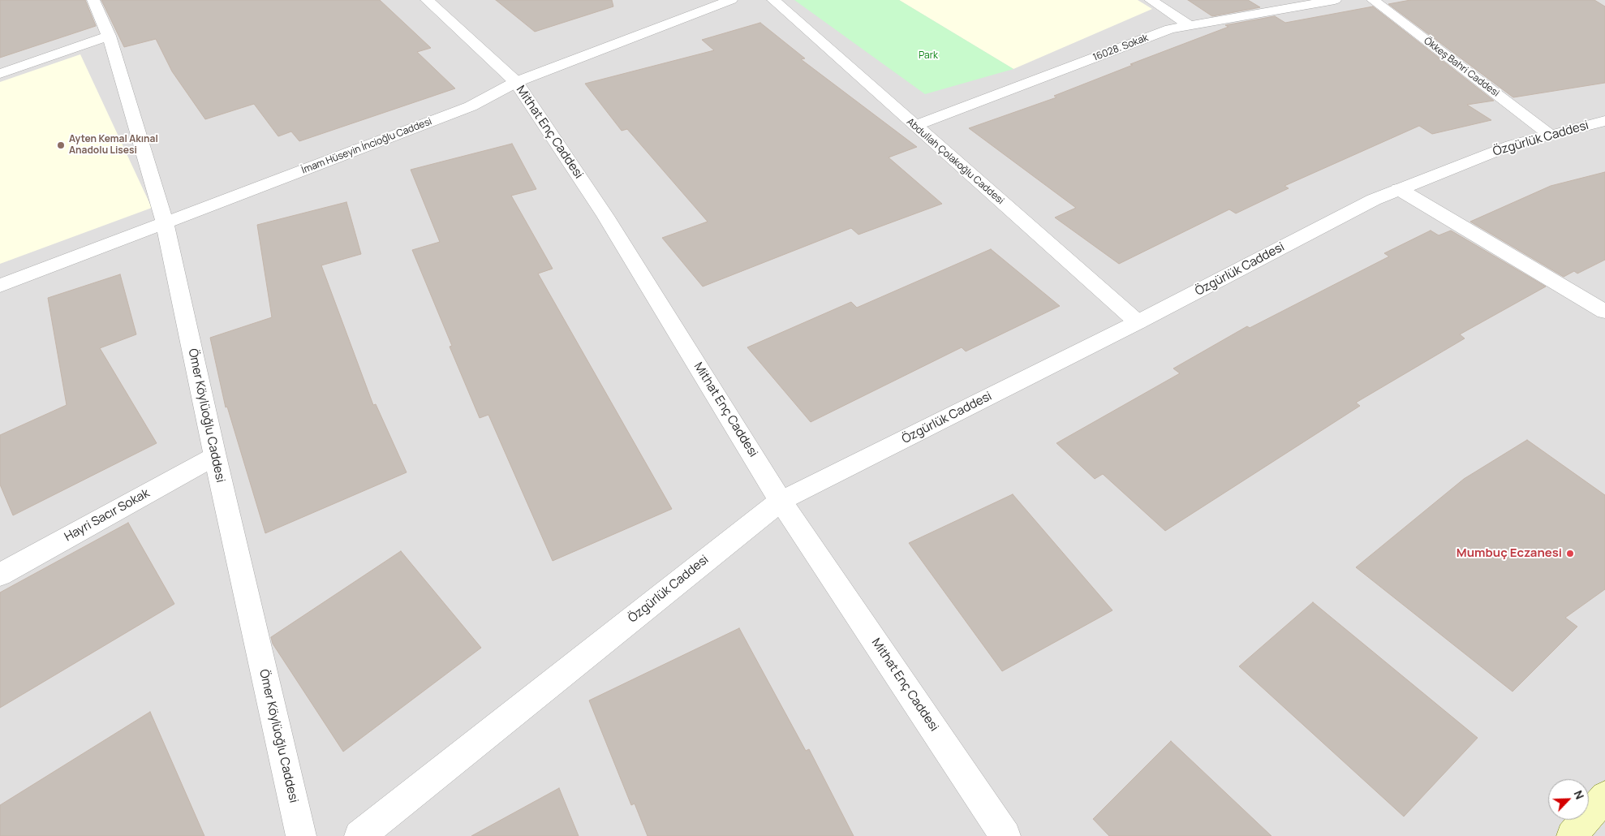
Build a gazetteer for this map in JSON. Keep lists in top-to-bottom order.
{
  "streets": {
    "street": [
      "16028. Sokak",
      "Ökkeş Bahri Caddesi",
      "Mithat Enç Caddesi",
      "Özgürlük Caddesi",
      "İmam Hüseyin İncioğlu Caddesi",
      "Abdullah Çolakoğlu Caddesi",
      "Ömer Köylüoğlu Caddesi",
      "Hayri Sacır Sokak"
    ]
  },
  "crossings": [
    ["16028. Sokak", "Abdullah Çolakoğlu Caddesi"],
    ["Ökkeş Bahri Caddesi", "Özgürlük Caddesi"],
    ["Mithat Enç Caddesi", "Özgürlük Caddesi"],
    ["Mithat Enç Caddesi", "İmam Hüseyin İncioğlu Caddesi"],
    ["Özgürlük Caddesi", "Abdullah Çolakoğlu Caddesi"],
    ["İmam Hüseyin İncioğlu Caddesi", "Ömer Köylüoğlu Caddesi"],
    ["Ömer Köylüoğlu Caddesi", "Hayri Sacır Sokak"]
  ],
  "parks": ["Park"],
  "places": ["Ayten Kemal Akınal Anadolu Lisesi", "Mumbuç Eczanesi"],
  "north": "top right"
}
